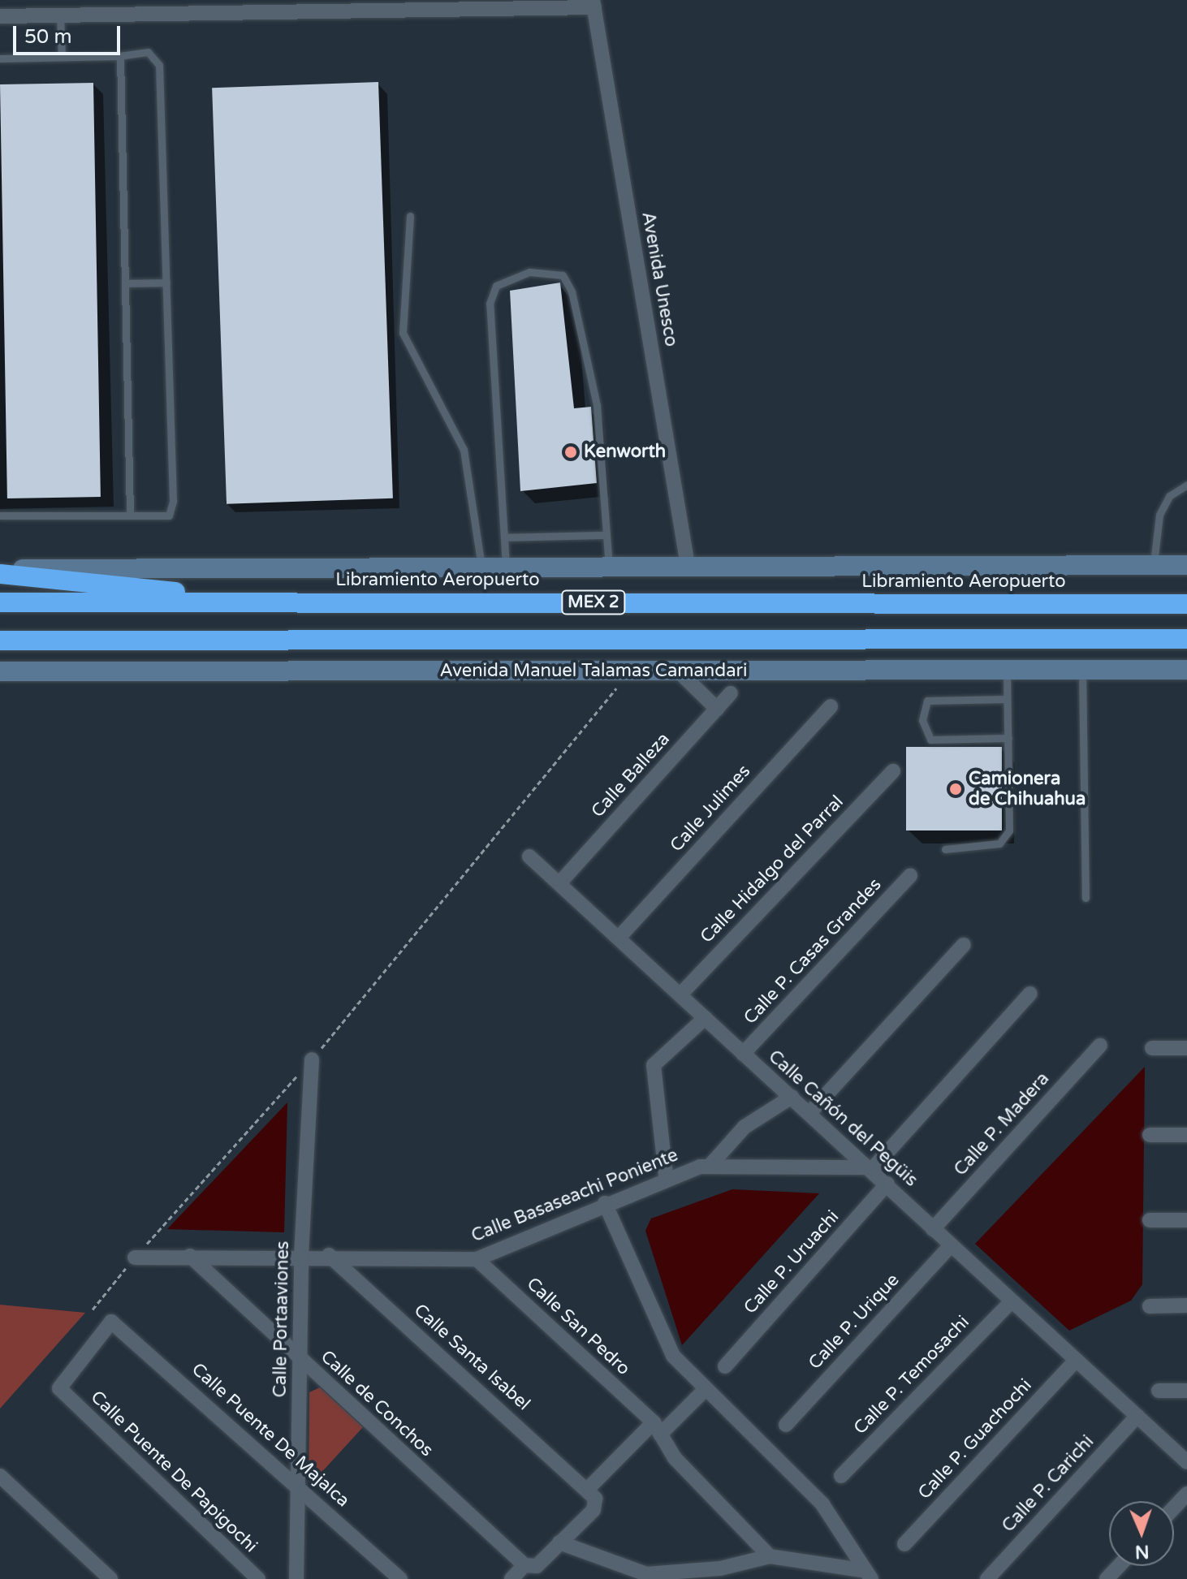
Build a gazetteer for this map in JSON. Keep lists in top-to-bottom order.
{
  "streets": {
    "highway": ["Libramiento Aeropuerto", "MEX 2"],
    "main road": ["Avenida Manuel Talamas Camandari"],
    "street": [
      "Avenida Unesco",
      "Calle Balleza",
      "Calle Julimes",
      "Calle Hidalgo del Parral",
      "Calle P. Casas Grandes",
      "Calle Cañón del Pegüis",
      "Calle P. Madera",
      "Calle Basaseachi Poniente",
      "Calle P. Uruachi",
      "Calle Portaaviones",
      "Calle P. Urique",
      "Calle San Pedro",
      "Calle Santa Isabel",
      "Calle P. Temosachi",
      "Calle de Conchos",
      "Calle Puente De Majalca",
      "Calle P. Guachochi",
      "Calle Puente De Papigochi",
      "Calle P. Carichi"
    ]
  },
  "crossings": [
    ["Calle Balleza", "Calle Cañón del Pegüis"],
    ["Calle Julimes", "Calle Cañón del Pegüis"],
    ["Calle Hidalgo del Parral", "Calle Cañón del Pegüis"],
    ["Calle P. Casas Grandes", "Calle Cañón del Pegüis"],
    ["Calle Cañón del Pegüis", "Calle P. Madera"],
    ["Calle Cañón del Pegüis", "Calle Basaseachi Poniente"],
    ["Calle Cañón del Pegüis", "Calle P. Uruachi"],
    ["Calle Cañón del Pegüis", "Calle P. Urique"],
    ["Calle Cañón del Pegüis", "Calle P. Temosachi"],
    ["Calle Cañón del Pegüis", "Calle P. Guachochi"],
    ["Calle Cañón del Pegüis", "Calle P. Carichi"],
    ["Calle Basaseachi Poniente", "Calle Portaaviones"],
    ["Calle Basaseachi Poniente", "Calle San Pedro"],
    ["Calle Basaseachi Poniente", "Calle Santa Isabel"],
    ["Calle Basaseachi Poniente", "Calle de Conchos"],
    ["Calle Portaaviones", "Calle de Conchos"],
    ["Calle Portaaviones", "Calle Puente De Majalca"],
    ["Calle Puente De Majalca", "Calle Puente De Papigochi"]
  ],
  "places": ["Kenworth", "Camionera de Chihuahua"],
  "scale_bar": "50 m",
  "north": "bottom"
}
